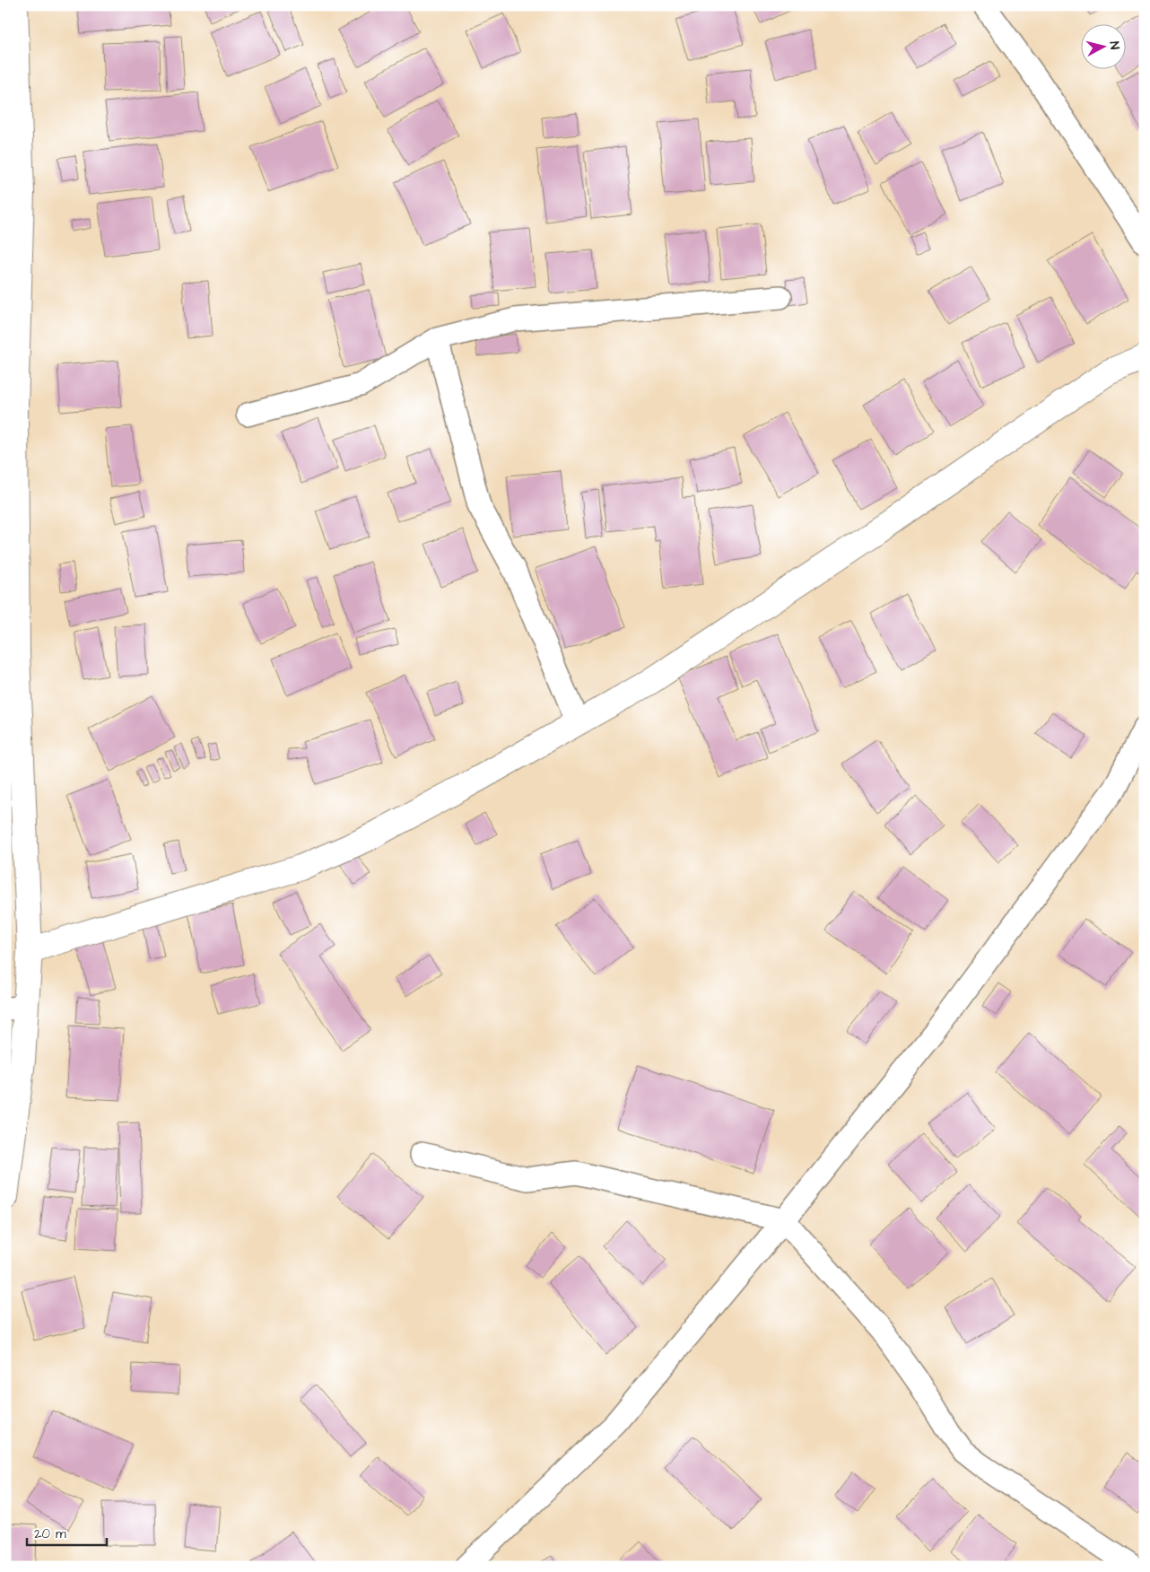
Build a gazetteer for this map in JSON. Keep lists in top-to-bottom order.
{
  "scale_bar": "20 m",
  "north": "right"
}
